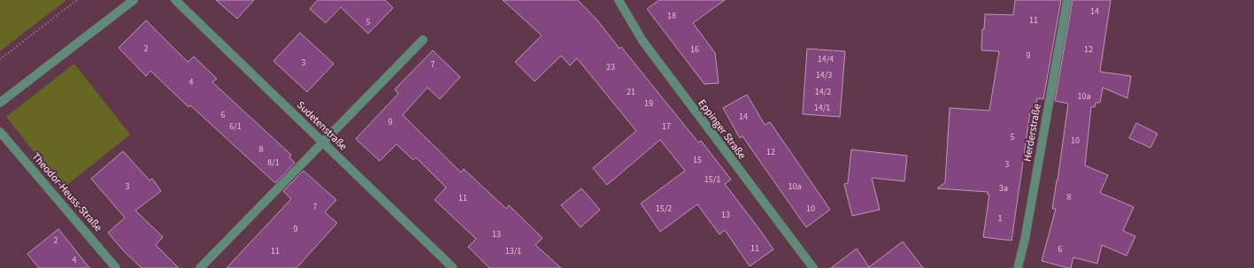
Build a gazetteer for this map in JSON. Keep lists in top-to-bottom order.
{
  "streets": {
    "street": [
      "Sudetenstraße",
      "Eppinger Straße",
      "Herderstraße",
      "Theodor-Heuss-Straße"
    ]
  },
  "house_numbers": [
    "14",
    "18",
    "11",
    "5",
    "2",
    "16",
    "12",
    "9",
    "14/4",
    "3",
    "7",
    "23",
    "14/3",
    "4",
    "21",
    "14/2",
    "10a",
    "19",
    "14/1",
    "6",
    "14",
    "9",
    "6/1",
    "17",
    "5",
    "10",
    "8",
    "12",
    "15",
    "8/1",
    "3",
    "15/1",
    "3",
    "10a",
    "3a",
    "8",
    "11",
    "7",
    "15/2",
    "10",
    "13",
    "1",
    "9",
    "13",
    "2",
    "11",
    "6",
    "11",
    "13/1",
    "4"
  ]
}
